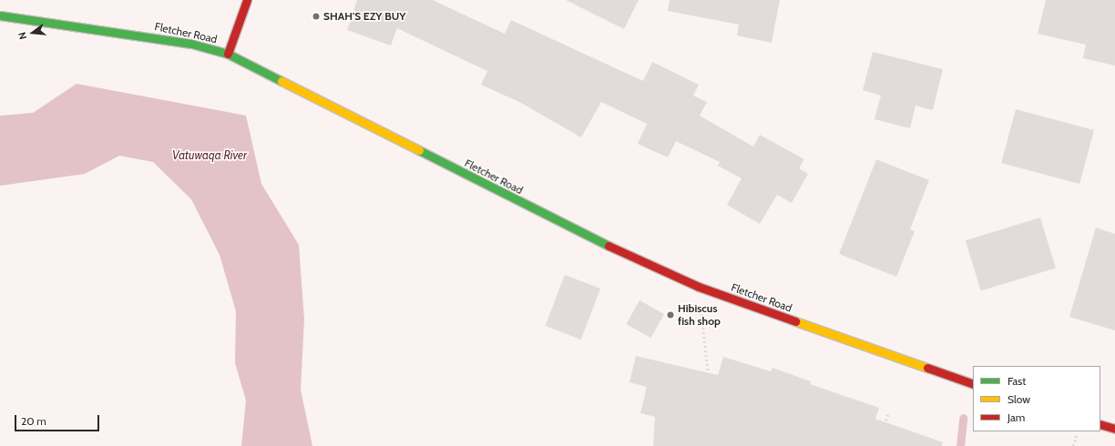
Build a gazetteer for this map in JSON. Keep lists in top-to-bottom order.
{
  "streets": {
    "main road": ["Fletcher Road"]
  },
  "water": ["Vatuwaqa River"],
  "places": ["SHAH'S EZY BUY", "Hibiscus fish shop"],
  "legend": ["Fast", "Slow", "Jam"],
  "scale_bar": "20 m",
  "north": "left"
}
